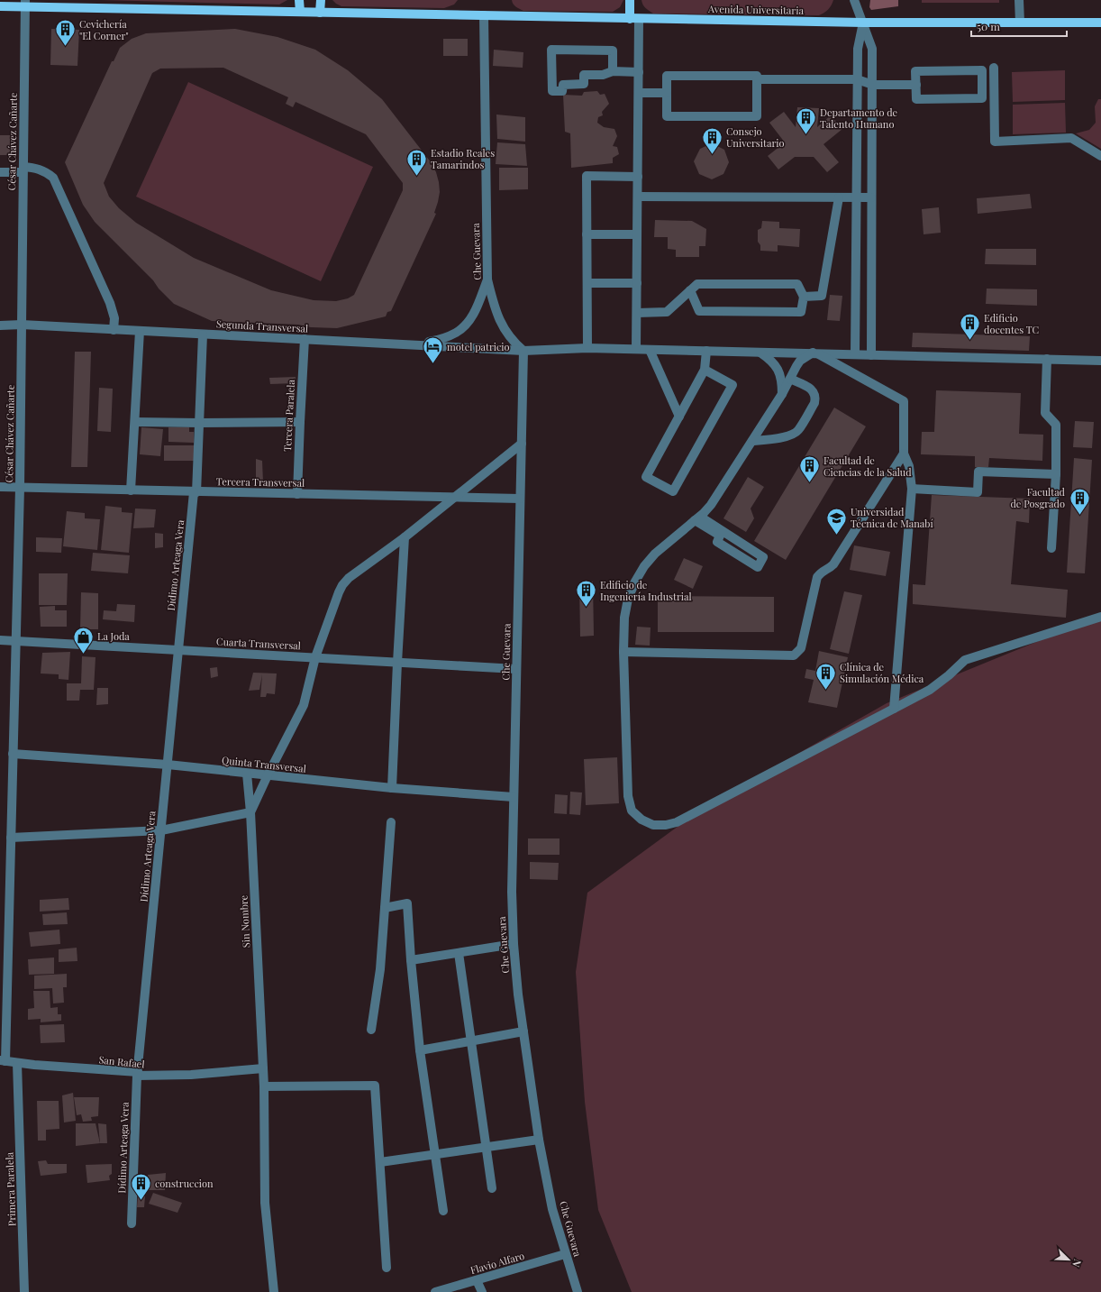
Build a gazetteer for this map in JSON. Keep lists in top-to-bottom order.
{
  "streets": {
    "main road": ["Avenida Universitaria"],
    "street": [
      "César Chávez Cañarte",
      "Che Guevara",
      "Segunda Transversal",
      "Tercera Paralela",
      "Tercera Transversal",
      "Dídimo Arteaga Vera",
      "Cuarta Transversal",
      "Quinta Transversal",
      "Sin Nombre",
      "San Rafael",
      "Primera Paralela",
      "Flavio Alfaro"
    ]
  },
  "crossings": [
    ["Avenida Universitaria", "César Chávez Cañarte"],
    ["Avenida Universitaria", "Che Guevara"],
    ["César Chávez Cañarte", "Segunda Transversal"],
    ["César Chávez Cañarte", "Tercera Transversal"],
    ["César Chávez Cañarte", "Cuarta Transversal"],
    ["César Chávez Cañarte", "Quinta Transversal"],
    ["César Chávez Cañarte", "San Rafael"],
    ["Che Guevara", "Segunda Transversal"],
    ["Che Guevara", "Tercera Transversal"],
    ["Che Guevara", "Cuarta Transversal"],
    ["Che Guevara", "Quinta Transversal"],
    ["Che Guevara", "Flavio Alfaro"],
    ["Segunda Transversal", "Tercera Paralela"],
    ["Segunda Transversal", "Dídimo Arteaga Vera"],
    ["Tercera Paralela", "Tercera Transversal"],
    ["Tercera Transversal", "Dídimo Arteaga Vera"],
    ["Dídimo Arteaga Vera", "Cuarta Transversal"],
    ["Dídimo Arteaga Vera", "Quinta Transversal"],
    ["Dídimo Arteaga Vera", "San Rafael"],
    ["Quinta Transversal", "Sin Nombre"],
    ["Sin Nombre", "San Rafael"],
    ["San Rafael", "Primera Paralela"]
  ],
  "places": {
    "building": [
      "Cevichería \"El Corner\"",
      "Departamento de Talento Humano",
      "Consejo Universitario",
      "Estadio Reales Tamarindos",
      "Edificio docentes TC",
      "Facultad de Ciencias de la Salud",
      "Facultad de Posgrado",
      "Edificio de Ingeniería Industrial",
      "Clínica de Simulación Médica",
      "construccion"
    ],
    "hotel": ["motel patricio"],
    "school or university": ["Universidad Técnica de Manabí"],
    "shop": ["La Joda"]
  },
  "scale_bar": "50 m",
  "north": "bottom right"
}
